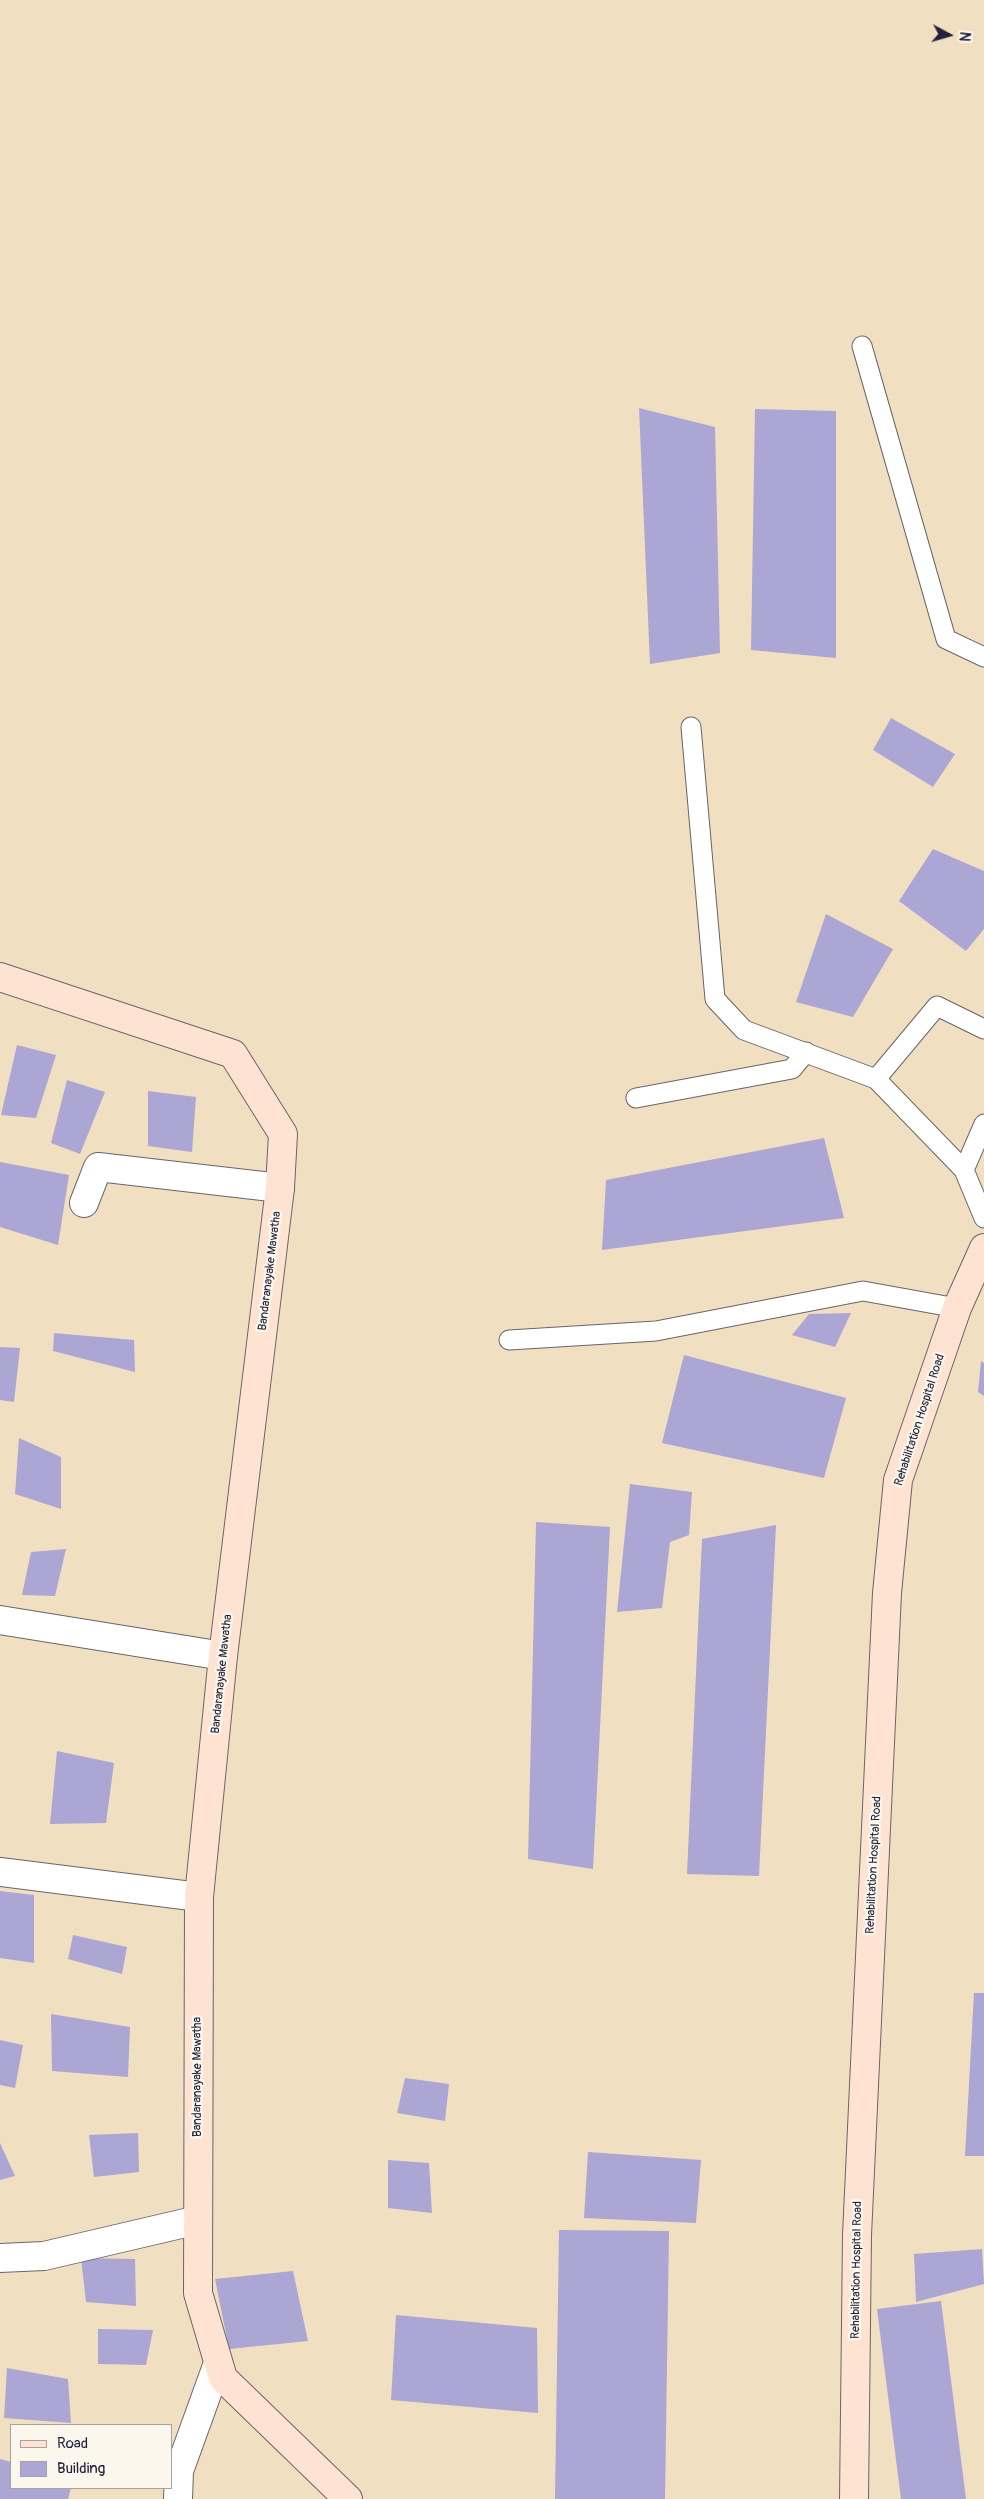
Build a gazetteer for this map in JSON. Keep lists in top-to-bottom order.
{
  "streets": {
    "street": ["Bandaranayake Mawatha", "Rehabilitation Hospital Road"]
  },
  "legend": ["Road", "Building"],
  "north": "right"
}
